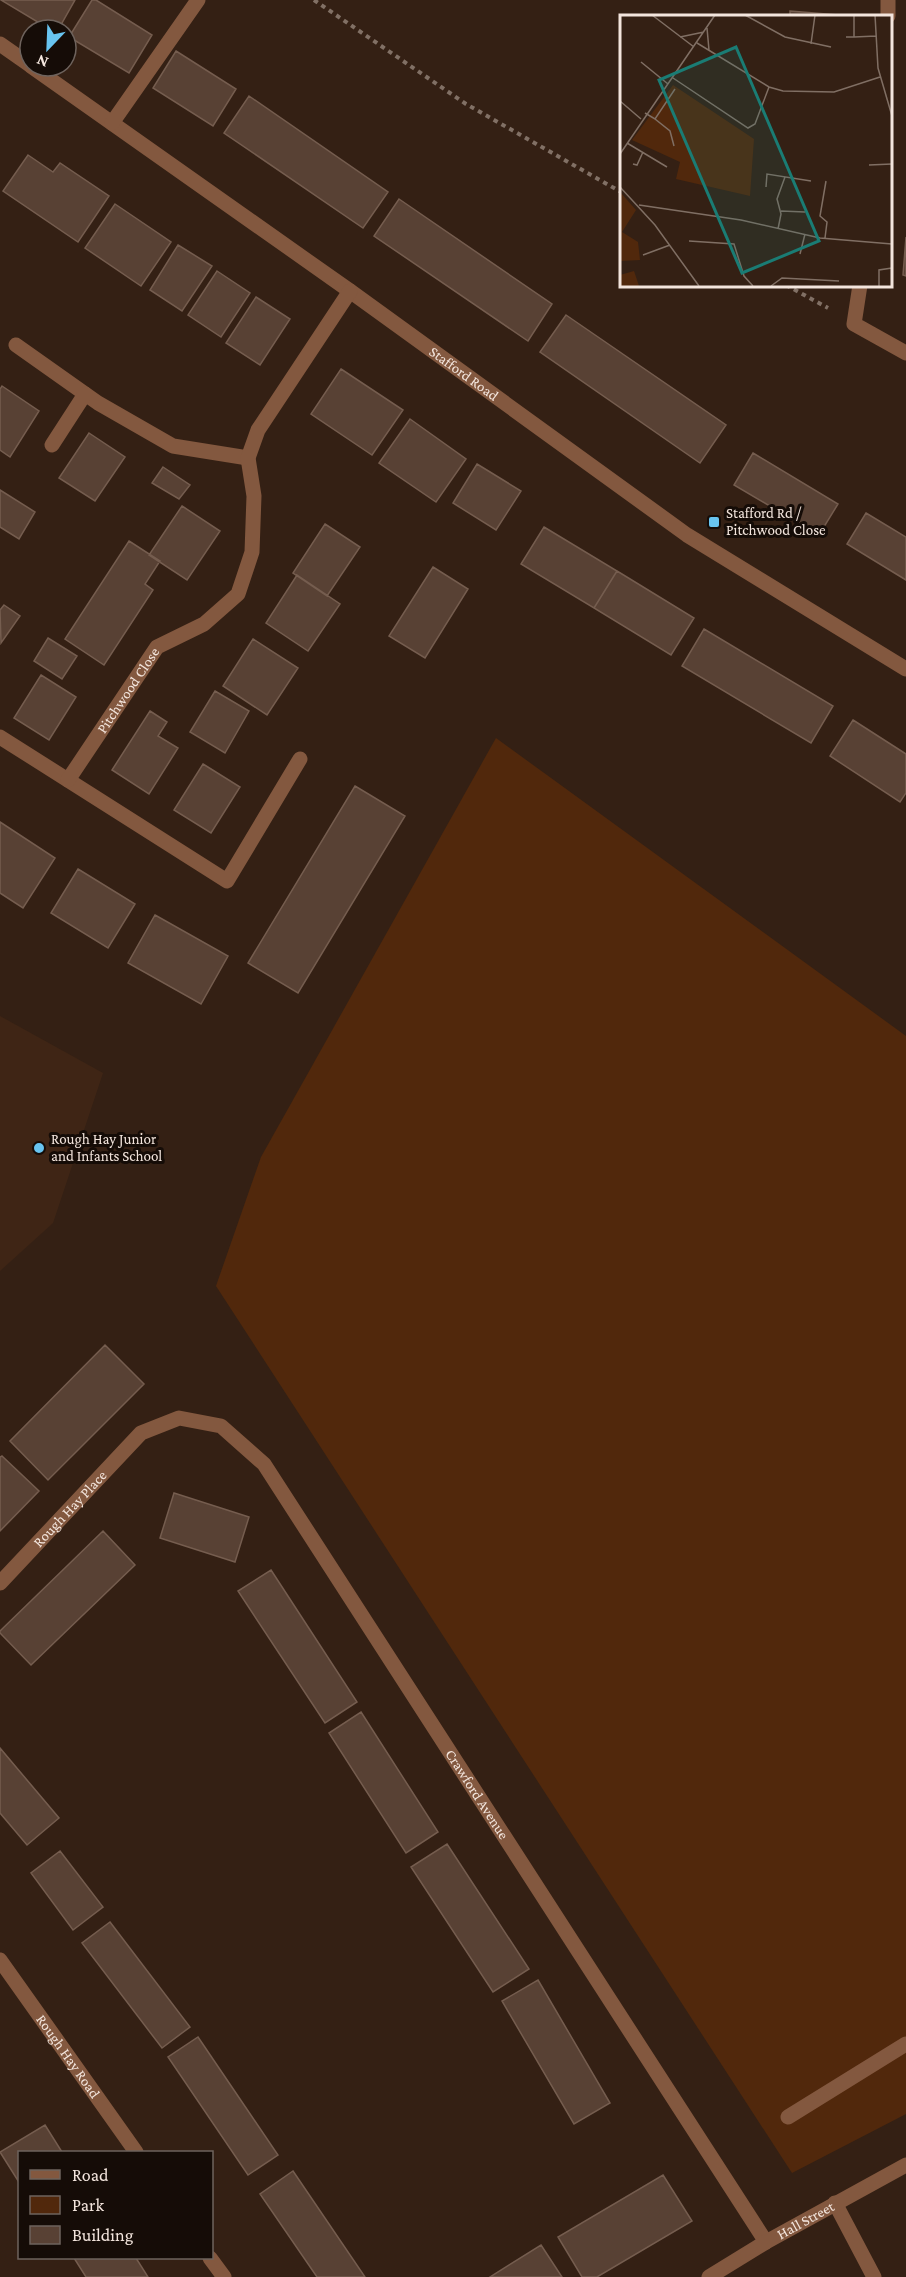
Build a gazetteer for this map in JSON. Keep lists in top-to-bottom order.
{
  "streets": {
    "street": [
      "Stafford Road",
      "Pitchwood Close",
      "Rough Hay Place",
      "Crawford Avenue",
      "Rough Hay Road",
      "Hall Street"
    ]
  },
  "crossings": [
    ["Stafford Road", "Pitchwood Close"],
    ["Rough Hay Place", "Crawford Avenue"],
    ["Crawford Avenue", "Hall Street"]
  ],
  "places": {
    "transit": ["Stafford Rd / Pitchwood Close"],
    "other": ["Rough Hay Junior and Infants School"]
  },
  "legend": ["Road", "Park", "Building"],
  "north": "bottom left"
}
